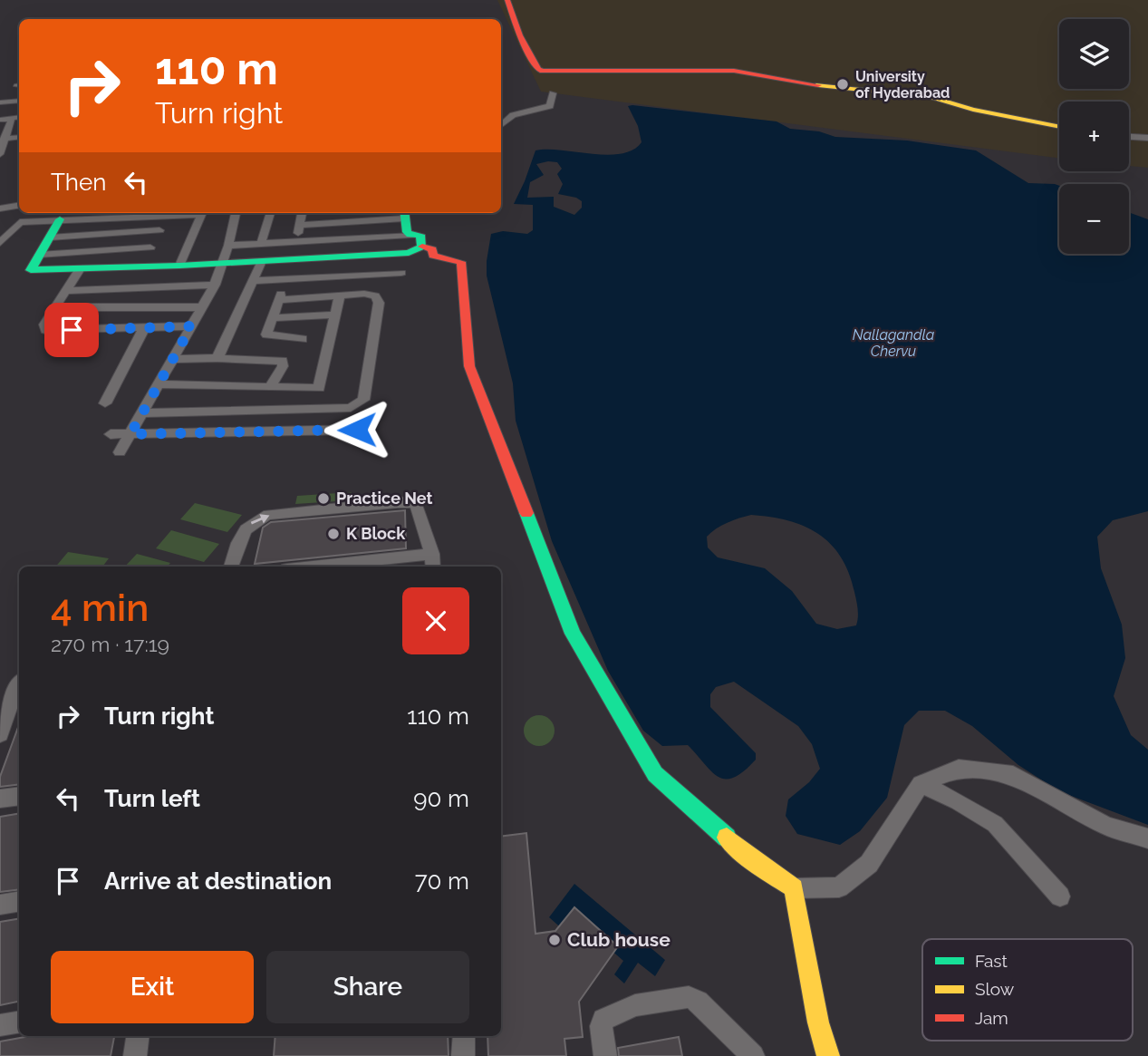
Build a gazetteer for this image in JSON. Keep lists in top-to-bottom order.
{
  "water": ["Nallagandla Chervu"],
  "places": [
    "University of Hyderabad",
    "Practice Net",
    "K Block",
    "Club house"
  ],
  "legend": ["Fast", "Slow", "Jam"],
  "page": {
    "map_buttons": ["+", "−"],
    "turn": ["110 m", "Turn right"],
    "then": "Then",
    "heading": ["4 min", "270 m · 17:19"],
    "list": [
      {
        "name": "Turn right",
        "value": "110 m"
      },
      {
        "name": "Turn left",
        "value": "90 m"
      },
      {
        "name": "Arrive at destination",
        "value": "70 m"
      }
    ],
    "buttons": ["Exit", "Share"]
  }
}
